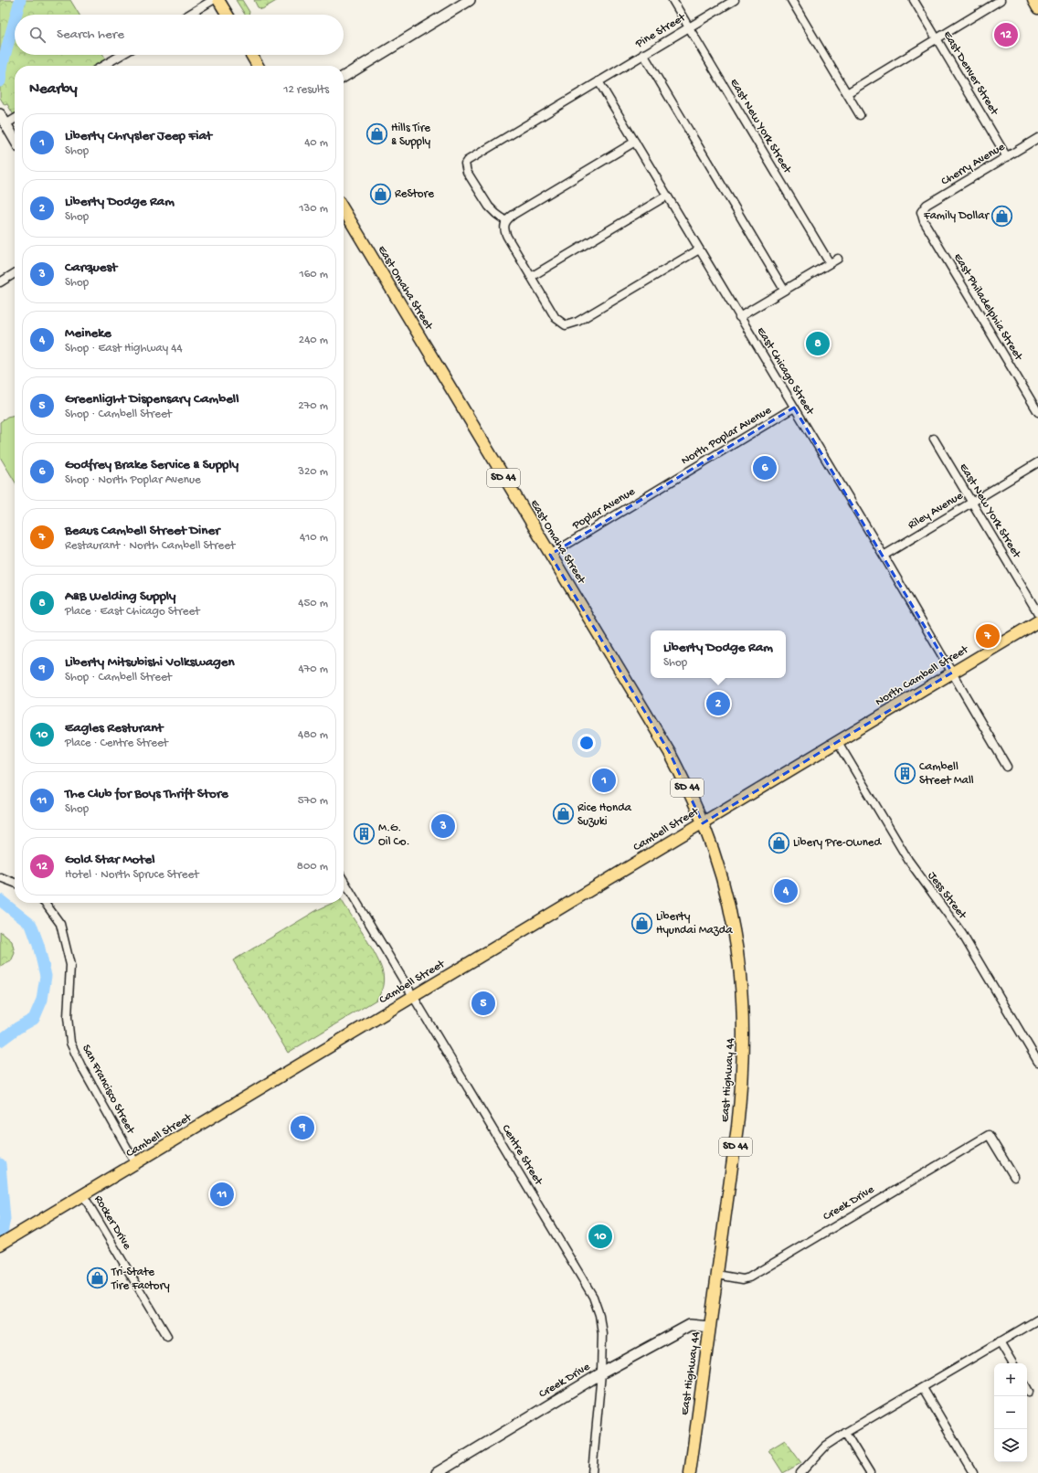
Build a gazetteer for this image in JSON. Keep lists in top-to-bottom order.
{
  "streets": {
    "main road": [
      "East Omaha Street",
      "SD 44",
      "North Cambell Street",
      "Cambell Street",
      "East Highway 44"
    ],
    "street": [
      "Pine Street",
      "East Denver Street",
      "East New York Street",
      "Cherry Avenue",
      "East Philadelphia Street",
      "East Chicago Street",
      "North Poplar Avenue",
      "Poplar Avenue",
      "Riley Avenue",
      "Jess Street",
      "San Francisco Street",
      "Centre Street",
      "Creek Drive",
      "Rocker Drive"
    ]
  },
  "crossings": [
    ["Pine Street", "East New York Street"],
    ["Pine Street", "East Chicago Street"],
    ["East Denver Street", "Cherry Avenue"],
    ["East New York Street", "Riley Avenue"],
    ["Cherry Avenue", "East Philadelphia Street"],
    ["East Omaha Street", "Poplar Avenue"],
    ["East Omaha Street", "Cambell Street"],
    ["East Omaha Street", "East Highway 44"],
    ["East Chicago Street", "North Poplar Avenue"],
    ["East Chicago Street", "Riley Avenue"],
    ["East Chicago Street", "North Cambell Street"],
    ["North Poplar Avenue", "Poplar Avenue"],
    ["North Cambell Street", "Cambell Street"],
    ["North Cambell Street", "Jess Street"],
    ["Cambell Street", "Jess Street"],
    ["Cambell Street", "East Highway 44"],
    ["Cambell Street", "San Francisco Street"],
    ["Cambell Street", "Centre Street"],
    ["Cambell Street", "Rocker Drive"],
    ["East Highway 44", "Creek Drive"],
    ["Centre Street", "Creek Drive"]
  ],
  "places": {
    "shop": [
      "Hills Tire & Supply",
      "ReStore",
      "Family Dollar",
      "Rice Honda Suzuki",
      "Libery Pre-Owned",
      "Liberty Hyundai Mazda",
      "Tri-State Tire Factory"
    ],
    "building": ["Cambell Street Mall", "M.G. Oil Co."]
  },
  "page": {
    "search": "Search here",
    "pins": [
      "12",
      "8",
      "6",
      "7",
      "2",
      "1",
      "3",
      "4",
      "5",
      "9",
      "11",
      "10"
    ],
    "heading": ["Nearby", "12 results"],
    "list": [
      {
        "mark": "1",
        "name": "Liberty Chrysler Jeep Fiat",
        "note": "Shop",
        "value": "40 m"
      },
      {
        "mark": "2",
        "name": "Liberty Dodge Ram",
        "note": "Shop",
        "value": "130 m"
      },
      {
        "mark": "3",
        "name": "Carquest",
        "note": "Shop",
        "value": "160 m"
      },
      {
        "mark": "4",
        "name": "Meineke",
        "note": "Shop · East Highway 44",
        "value": "240 m"
      },
      {
        "mark": "5",
        "name": "Greenlight Dispensary Cambell",
        "note": "Shop · Cambell Street",
        "value": "270 m"
      },
      {
        "mark": "6",
        "name": "Godfrey Brake Service & Supply",
        "note": "Shop · North Poplar Avenue",
        "value": "320 m"
      },
      {
        "mark": "7",
        "name": "Beaus Cambell Street Diner",
        "note": "Restaurant · North Cambell Street",
        "value": "410 m"
      },
      {
        "mark": "8",
        "name": "A&B Welding Supply",
        "note": "Place · East Chicago Street",
        "value": "450 m"
      },
      {
        "mark": "9",
        "name": "Liberty Mitsubishi Volkswagen",
        "note": "Shop · Cambell Street",
        "value": "470 m"
      },
      {
        "mark": "10",
        "name": "Eagles Resturant",
        "note": "Place · Centre Street",
        "value": "480 m"
      },
      {
        "mark": "11",
        "name": "The Club for Boys Thrift Store",
        "note": "Shop",
        "value": "570 m"
      },
      {
        "mark": "12",
        "name": "Gold Star Motel",
        "note": "Hotel · North Spruce Street",
        "value": "800 m"
      }
    ],
    "popup": ["Liberty Dodge Ram", "Shop"],
    "map_buttons": ["+", "−"]
  }
}
